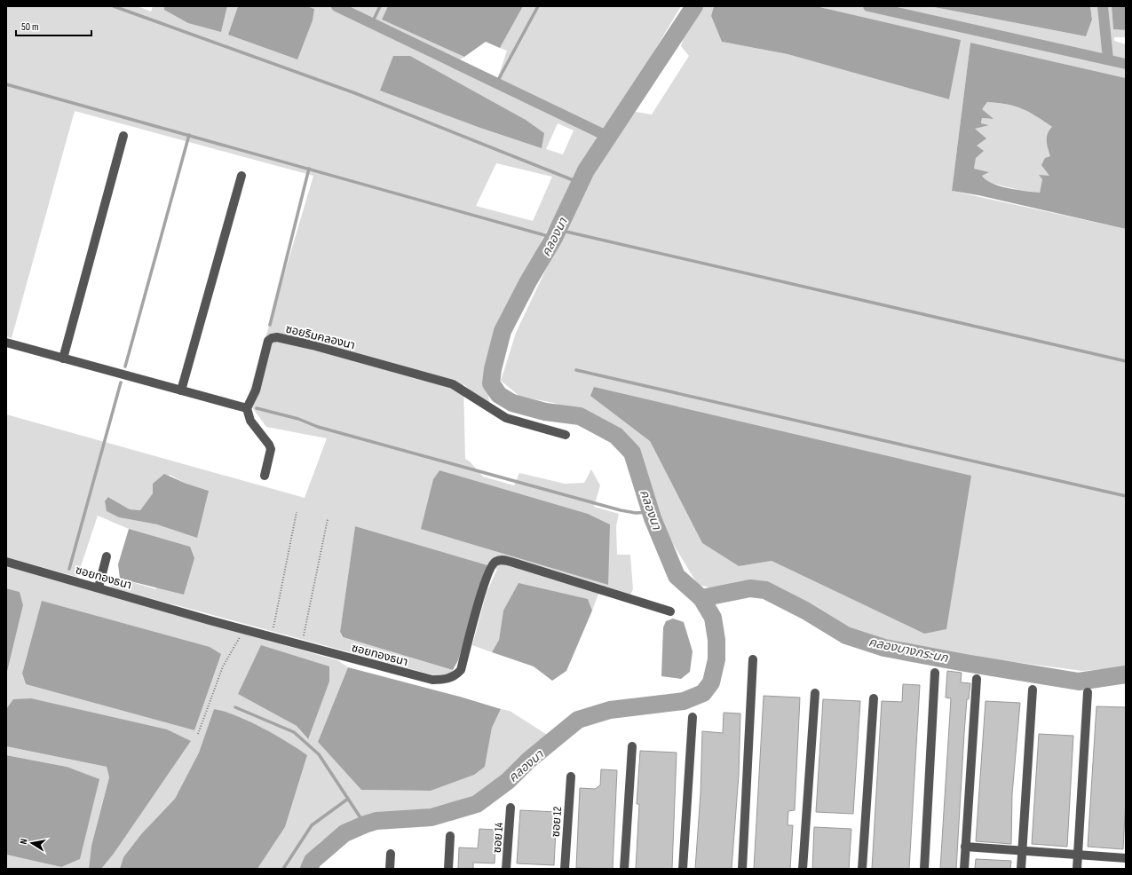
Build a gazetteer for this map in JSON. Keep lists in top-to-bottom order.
{
  "streets": {
    "street": [
      "ซอยริมคลองนา",
      "ซอยทองธนา",
      "ซอย 12",
      "ซอย 14"
    ]
  },
  "water": ["คลองนา", "คลองบางกระนก"],
  "scale_bar": "50 m",
  "north": "left"
}
